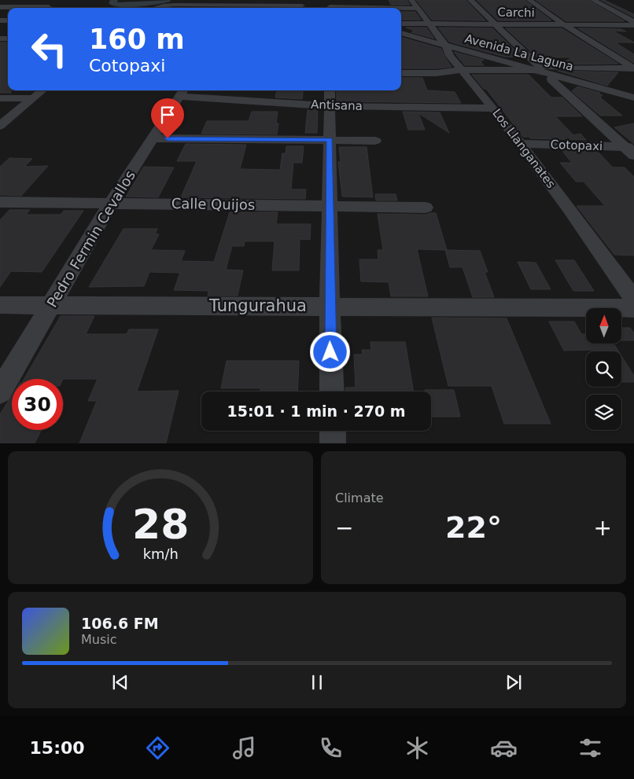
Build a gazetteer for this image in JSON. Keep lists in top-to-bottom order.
{
  "streets": {
    "street": [
      "Carchi",
      "Avenida La Laguna",
      "Antisana",
      "Cotopaxi",
      "Los Llanganates",
      "Calle Quijos",
      "Pedro Fermin Cevallos",
      "Tungurahua"
    ]
  },
  "crossings": [
    ["Carchi", "Los Llanganates"],
    ["Avenida La Laguna", "Los Llanganates"],
    ["Antisana", "Los Llanganates"],
    ["Antisana", "Pedro Fermin Cevallos"],
    ["Cotopaxi", "Los Llanganates"],
    ["Calle Quijos", "Pedro Fermin Cevallos"],
    ["Pedro Fermin Cevallos", "Tungurahua"]
  ],
  "north": "top",
  "page": {
    "turn": ["160 m", "Cotopaxi"],
    "limit": "30",
    "trip": "15:01 · 1 min · 270 m",
    "tile": "Climate",
    "heat": ["−", "22°", "+"],
    "song": ["106.6 FM", "Music"],
    "tabs": "15:00",
    "gauge": ["28", "km/h"]
  }
}
